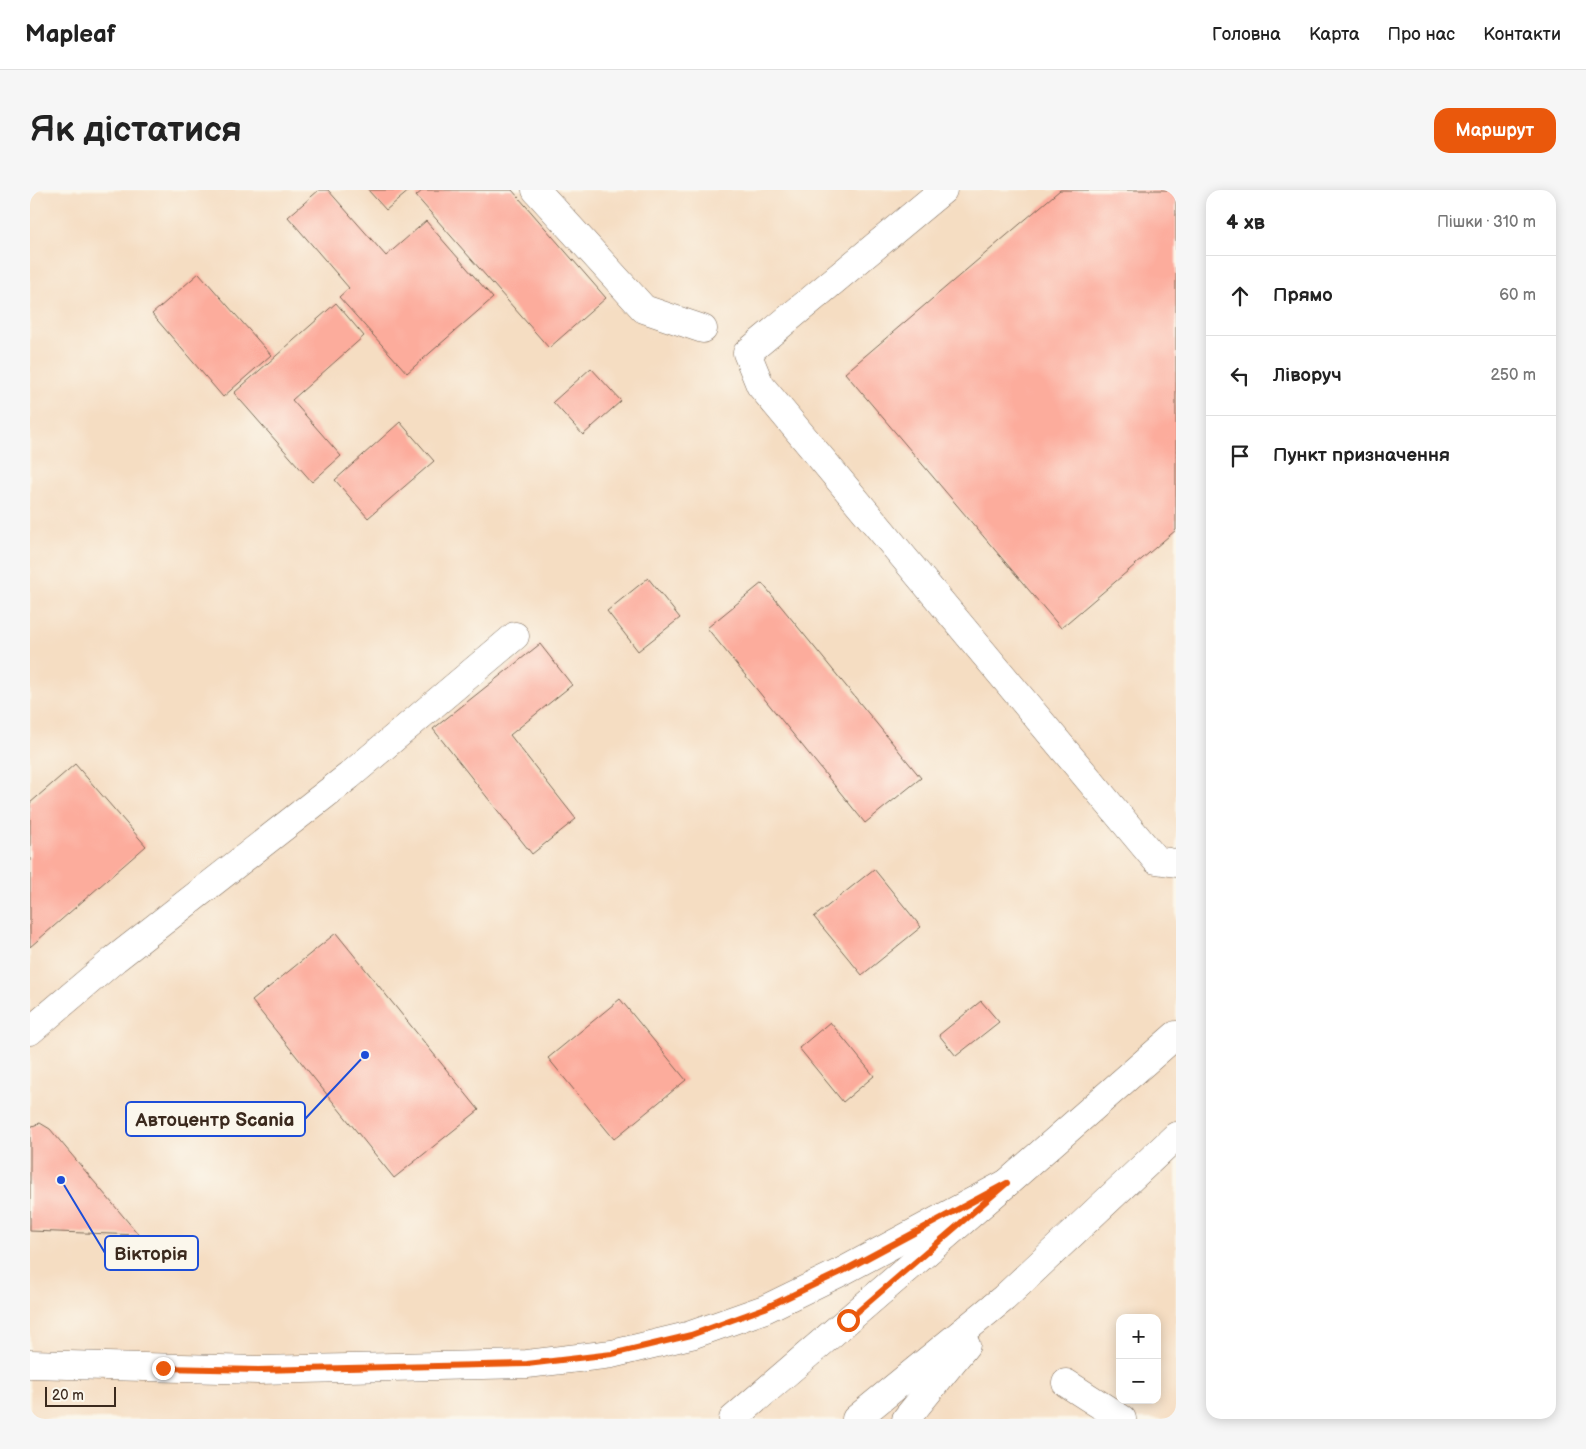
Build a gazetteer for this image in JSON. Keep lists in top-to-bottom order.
{
  "places": ["Автоцентр Scania", "Вікторія"],
  "scale_bar": "20 m",
  "page": {
    "header": "Mapleaf",
    "nav": [
      "Головна",
      "Карта",
      "Про нас",
      "Контакти"
    ],
    "buttons": "Маршрут",
    "title": "Як дістатися",
    "heading": ["4 хв", "Пішки · 310 m"],
    "list": [
      ["Прямо", "60 m"],
      ["Ліворуч", "250 m"],
      "Пункт призначення"
    ],
    "map_buttons": ["+", "−"],
    "scale": "20 m"
  }
}
